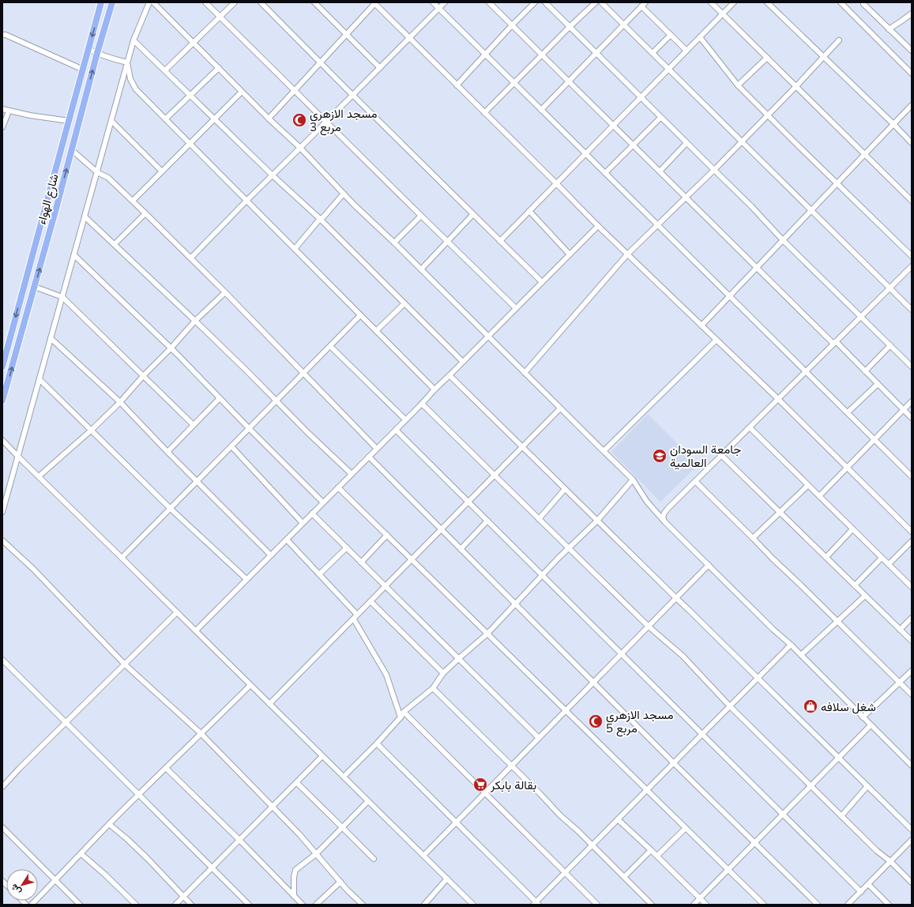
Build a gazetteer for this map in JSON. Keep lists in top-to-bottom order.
{
  "streets": {
    "main road": ["شارع الهواء"]
  },
  "places": {
    "mosque": ["مسجد الازهري مربع 3", "مسجد الازهري مربع 5"],
    "school or university": ["جامعة السودان العالمية"],
    "shop": ["شغل سلافه"],
    "supermarket": ["بقالة بابكر"]
  },
  "north": "bottom left"
}
